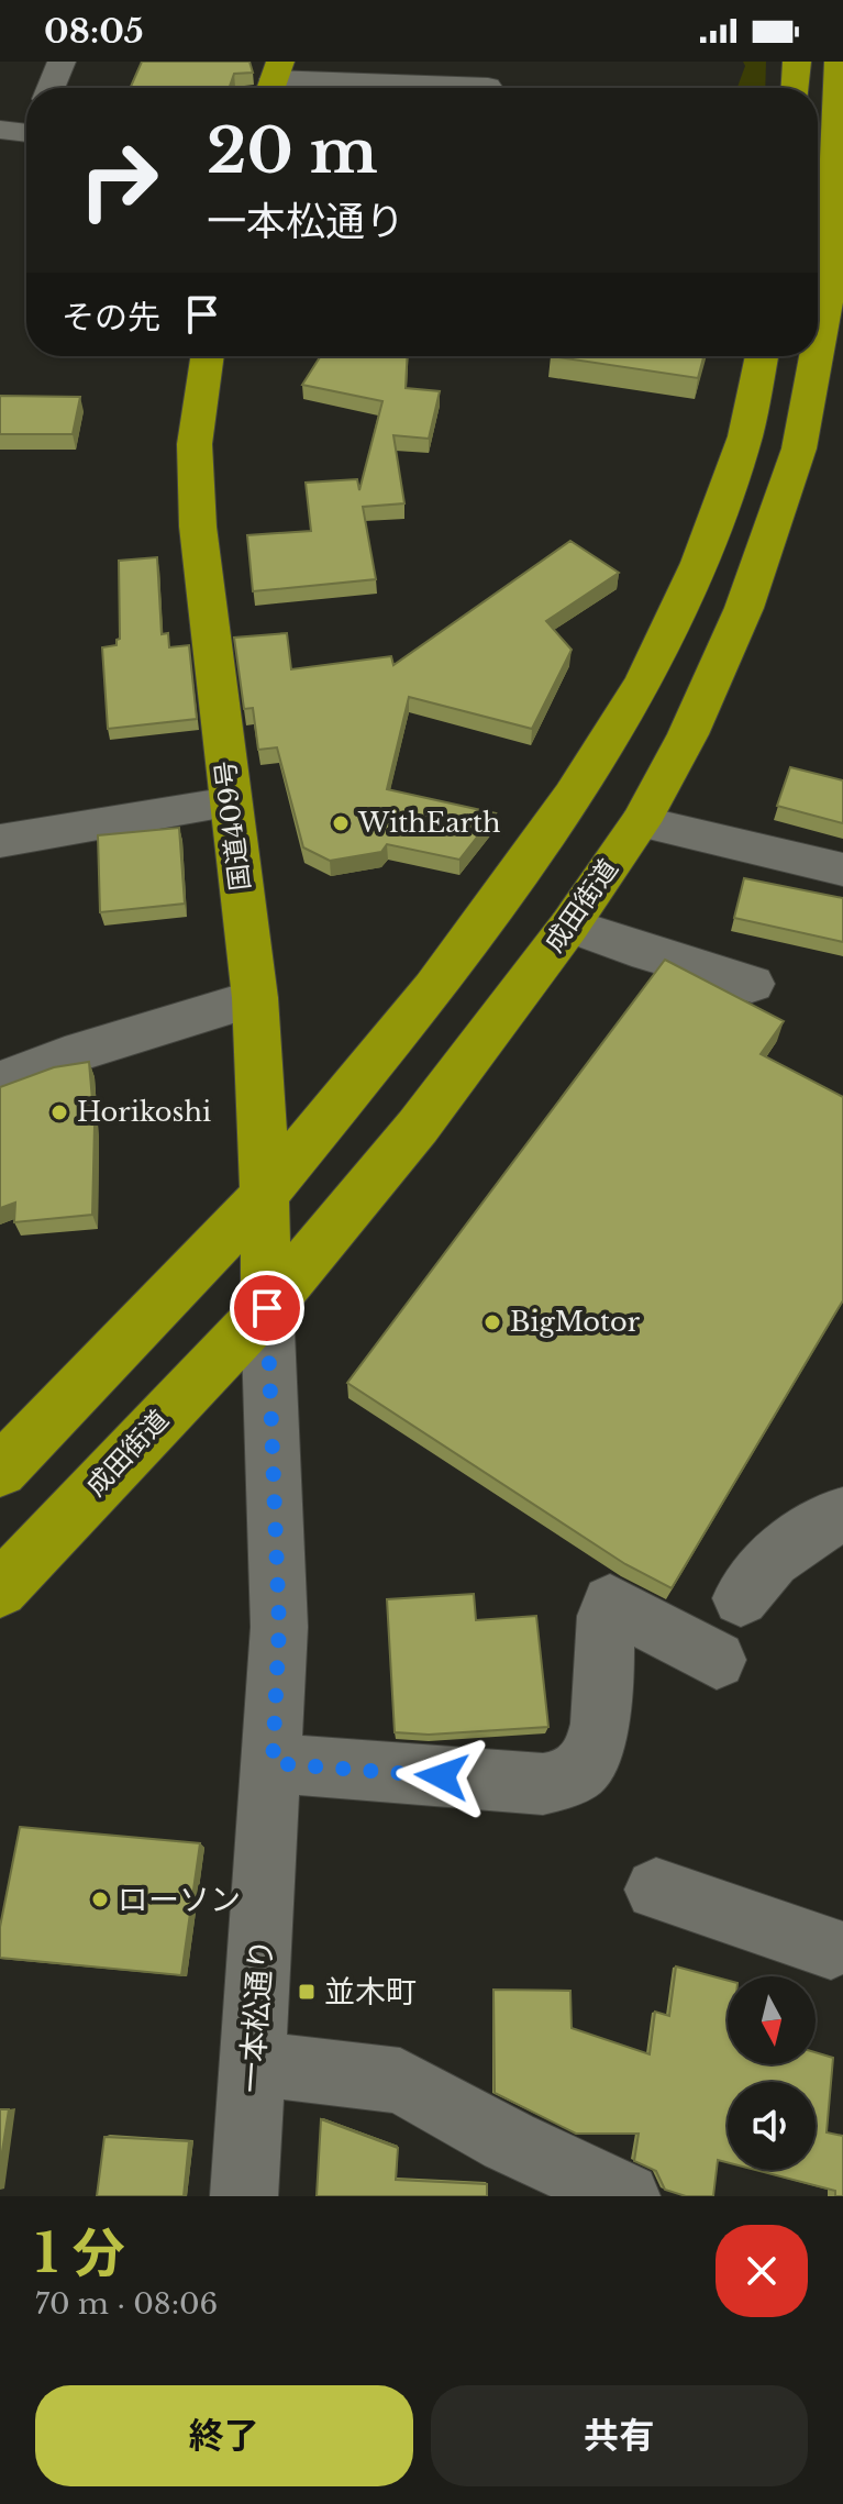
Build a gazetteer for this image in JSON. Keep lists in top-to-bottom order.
{
  "streets": {
    "highway": ["国道409号", "成田街道"],
    "street": ["一本松通り"]
  },
  "crossings": [
    ["国道409号", "成田街道"],
    ["国道409号", "一本松通り"],
    ["成田街道", "一本松通り"]
  ],
  "places": {
    "other": [
      "WithEarth",
      "Horikoshi",
      "BigMotor",
      "ローソン"
    ],
    "transit": ["並木町"]
  },
  "north": "bottom",
  "page": {
    "status": "08:05",
    "turn": ["20 m", "一本松通り"],
    "then": "その先",
    "heading": ["1 分", "70 m · 08:06"],
    "buttons": ["終了", "共有"]
  }
}
